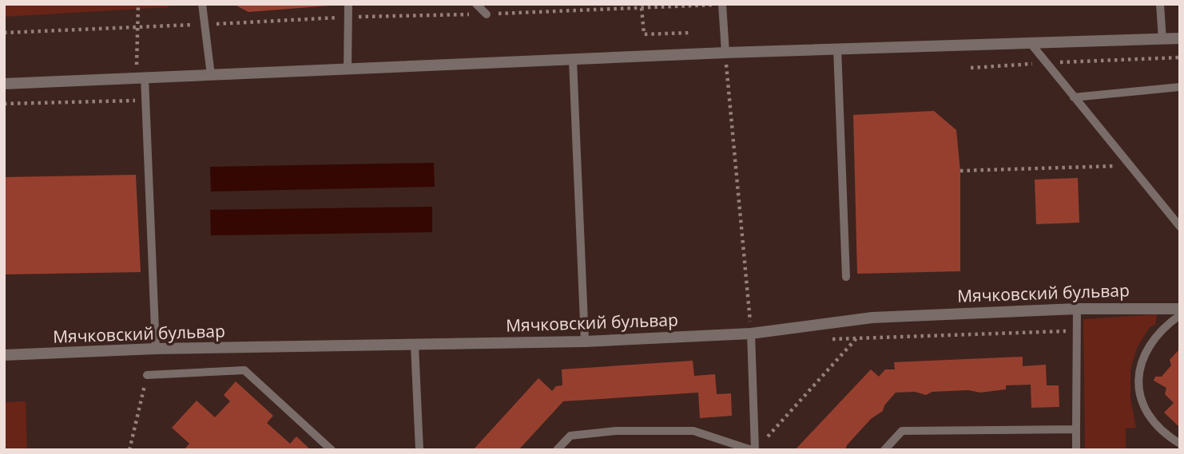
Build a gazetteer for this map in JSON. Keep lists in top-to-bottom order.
{
  "streets": {
    "street": ["Мячковский бульвар"]
  }
}
